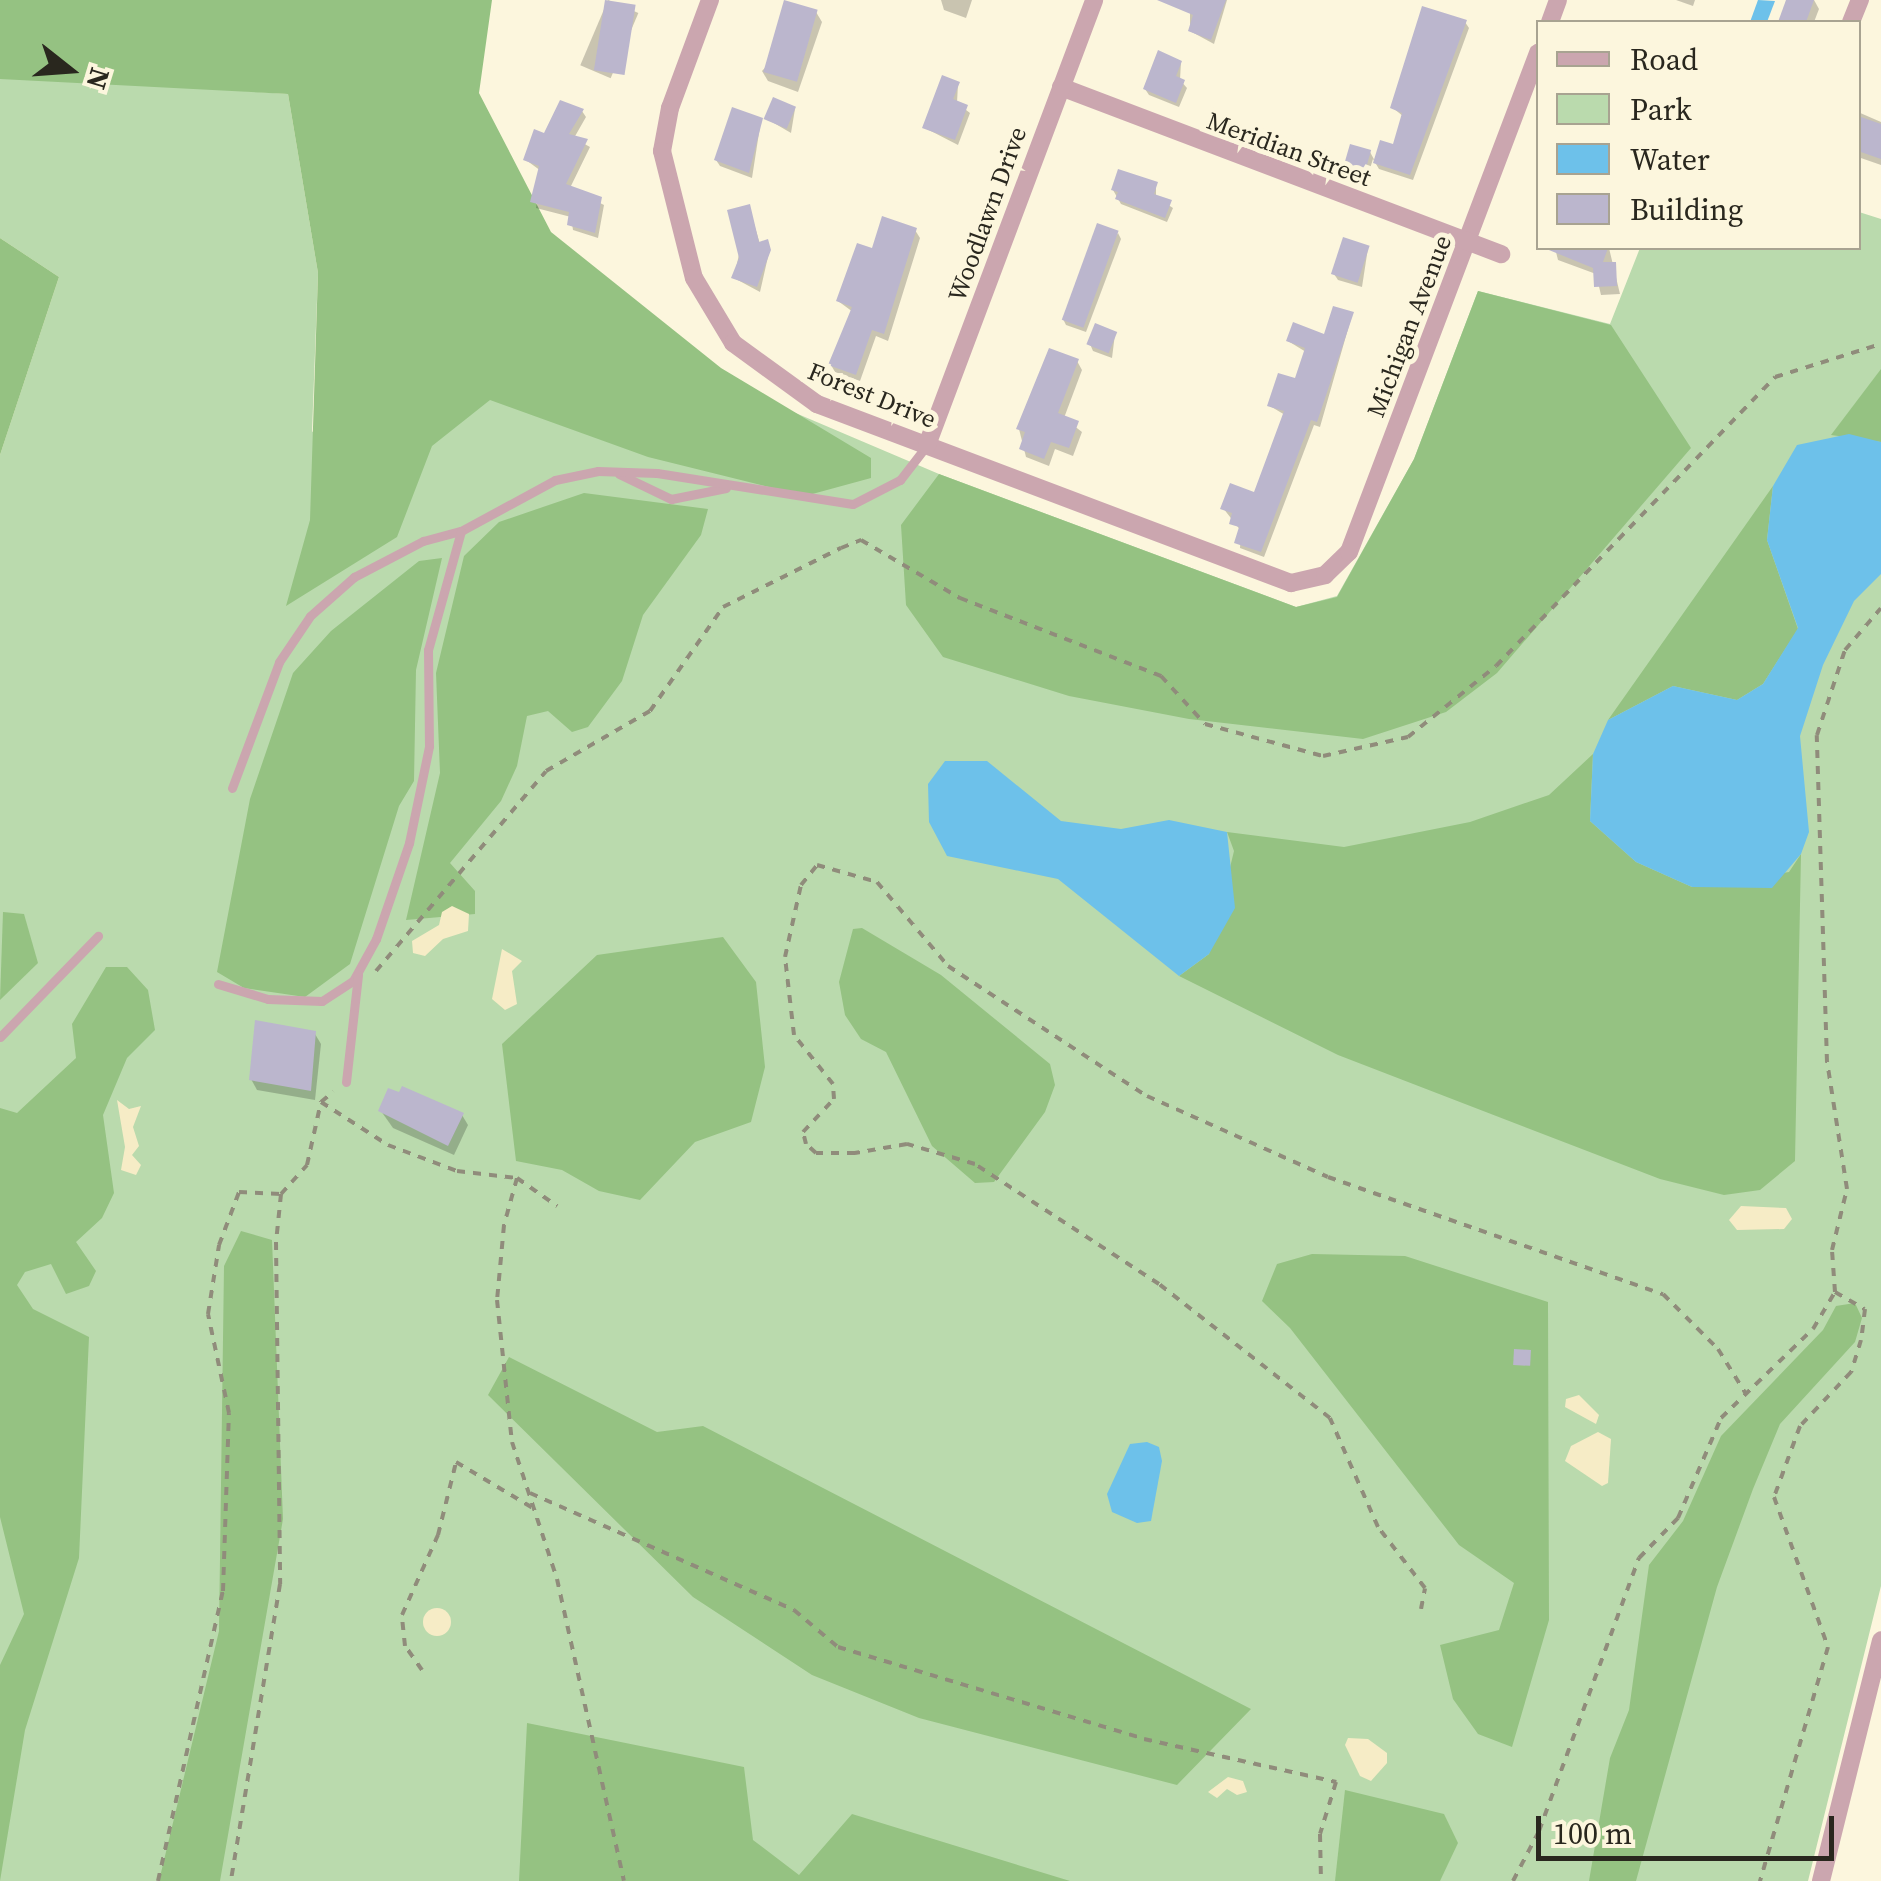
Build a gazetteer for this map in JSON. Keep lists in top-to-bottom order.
{
  "streets": {
    "street": [
      "Meridian Street",
      "Woodlawn Drive",
      "Michigan Avenue",
      "Forest Drive"
    ]
  },
  "crossings": [
    ["Meridian Street", "Woodlawn Drive"],
    ["Meridian Street", "Michigan Avenue"],
    ["Woodlawn Drive", "Forest Drive"],
    ["Michigan Avenue", "Forest Drive"]
  ],
  "legend": [
    "Road",
    "Park",
    "Water",
    "Building"
  ],
  "scale_bar": "100 m",
  "north": "right"
}
